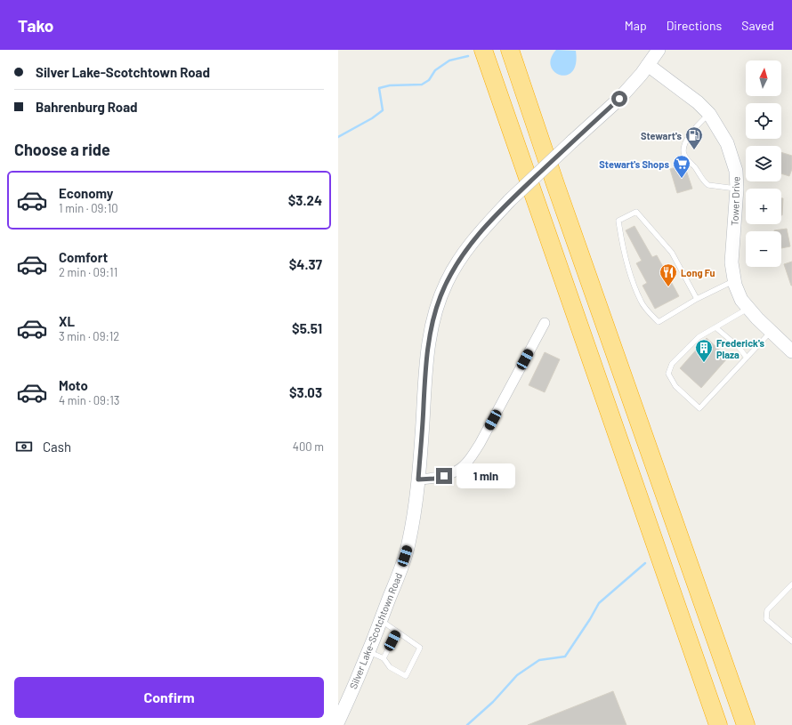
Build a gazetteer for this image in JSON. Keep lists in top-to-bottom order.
{
  "streets": {
    "street": ["Tower Drive", "Silver Lake-Scotchtown Road"]
  },
  "crossings": [
    ["Tower Drive", "Silver Lake-Scotchtown Road"]
  ],
  "places": {
    "fuel station": ["Stewart's"],
    "supermarket": ["Stewart's Shops"],
    "restaurant": ["Long Fu"],
    "building": ["Frederick's Plaza"]
  },
  "north": "top",
  "page": {
    "header": "Tako",
    "nav": ["Map", "Directions", "Saved"],
    "banner": ["Silver Lake-Scotchtown Road", "Bahrenburg Road"],
    "map_buttons": ["+", "−"],
    "heading": "Choose a ride",
    "list": [
      {
        "name": "Economy",
        "note": "1 min · 09:10",
        "value": "$3.24"
      },
      {
        "name": "Comfort",
        "note": "2 min · 09:11",
        "value": "$4.37"
      },
      {
        "name": "XL",
        "note": "3 min · 09:12",
        "value": "$5.51"
      },
      {
        "name": "Moto",
        "note": "4 min · 09:13",
        "value": "$3.03"
      }
    ],
    "pay": ["Cash", "400 m"],
    "bubble": "1 min",
    "buttons": "Confirm"
  }
}
